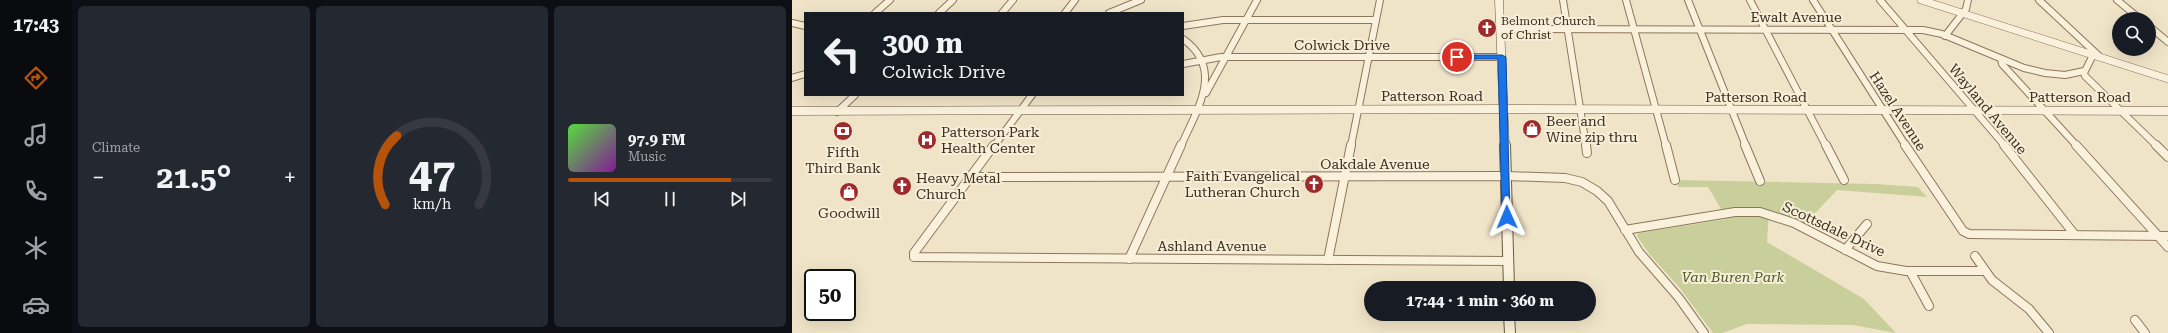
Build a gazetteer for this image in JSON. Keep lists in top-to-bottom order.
{
  "streets": {
    "main road": ["Patterson Road"],
    "street": [
      "Ewalt Avenue",
      "Colwick Drive",
      "Wayland Avenue",
      "Hazel Avenue",
      "Oakdale Avenue",
      "Scottsdale Drive",
      "Ashland Avenue"
    ]
  },
  "crossings": [
    ["Ewalt Avenue", "Wayland Avenue"],
    ["Ewalt Avenue", "Hazel Avenue"],
    ["Patterson Road", "Wayland Avenue"],
    ["Patterson Road", "Hazel Avenue"],
    ["Wayland Avenue", "Hazel Avenue"],
    ["Oakdale Avenue", "Scottsdale Drive"],
    ["Oakdale Avenue", "Ashland Avenue"]
  ],
  "parks": ["Van Buren Park"],
  "places": {
    "church": ["Belmont Church of Christ", "Faith Evangelical Lutheran Church", "Heavy Metal Church"],
    "shop": ["Beer and Wine zip thru", "Goodwill"],
    "bank": ["Fifth Third Bank"],
    "hospital": ["Patterson Park Health Center"]
  },
  "page": {
    "tabs": "17:43",
    "tile": "Climate",
    "turn": ["300 m", "Colwick Drive"],
    "song": ["97.9 FM", "Music"],
    "heat": ["−", "21.5°", "+"],
    "limit": "50",
    "trip": "17:44 · 1 min · 360 m",
    "gauge": ["47", "km/h"]
  }
}
